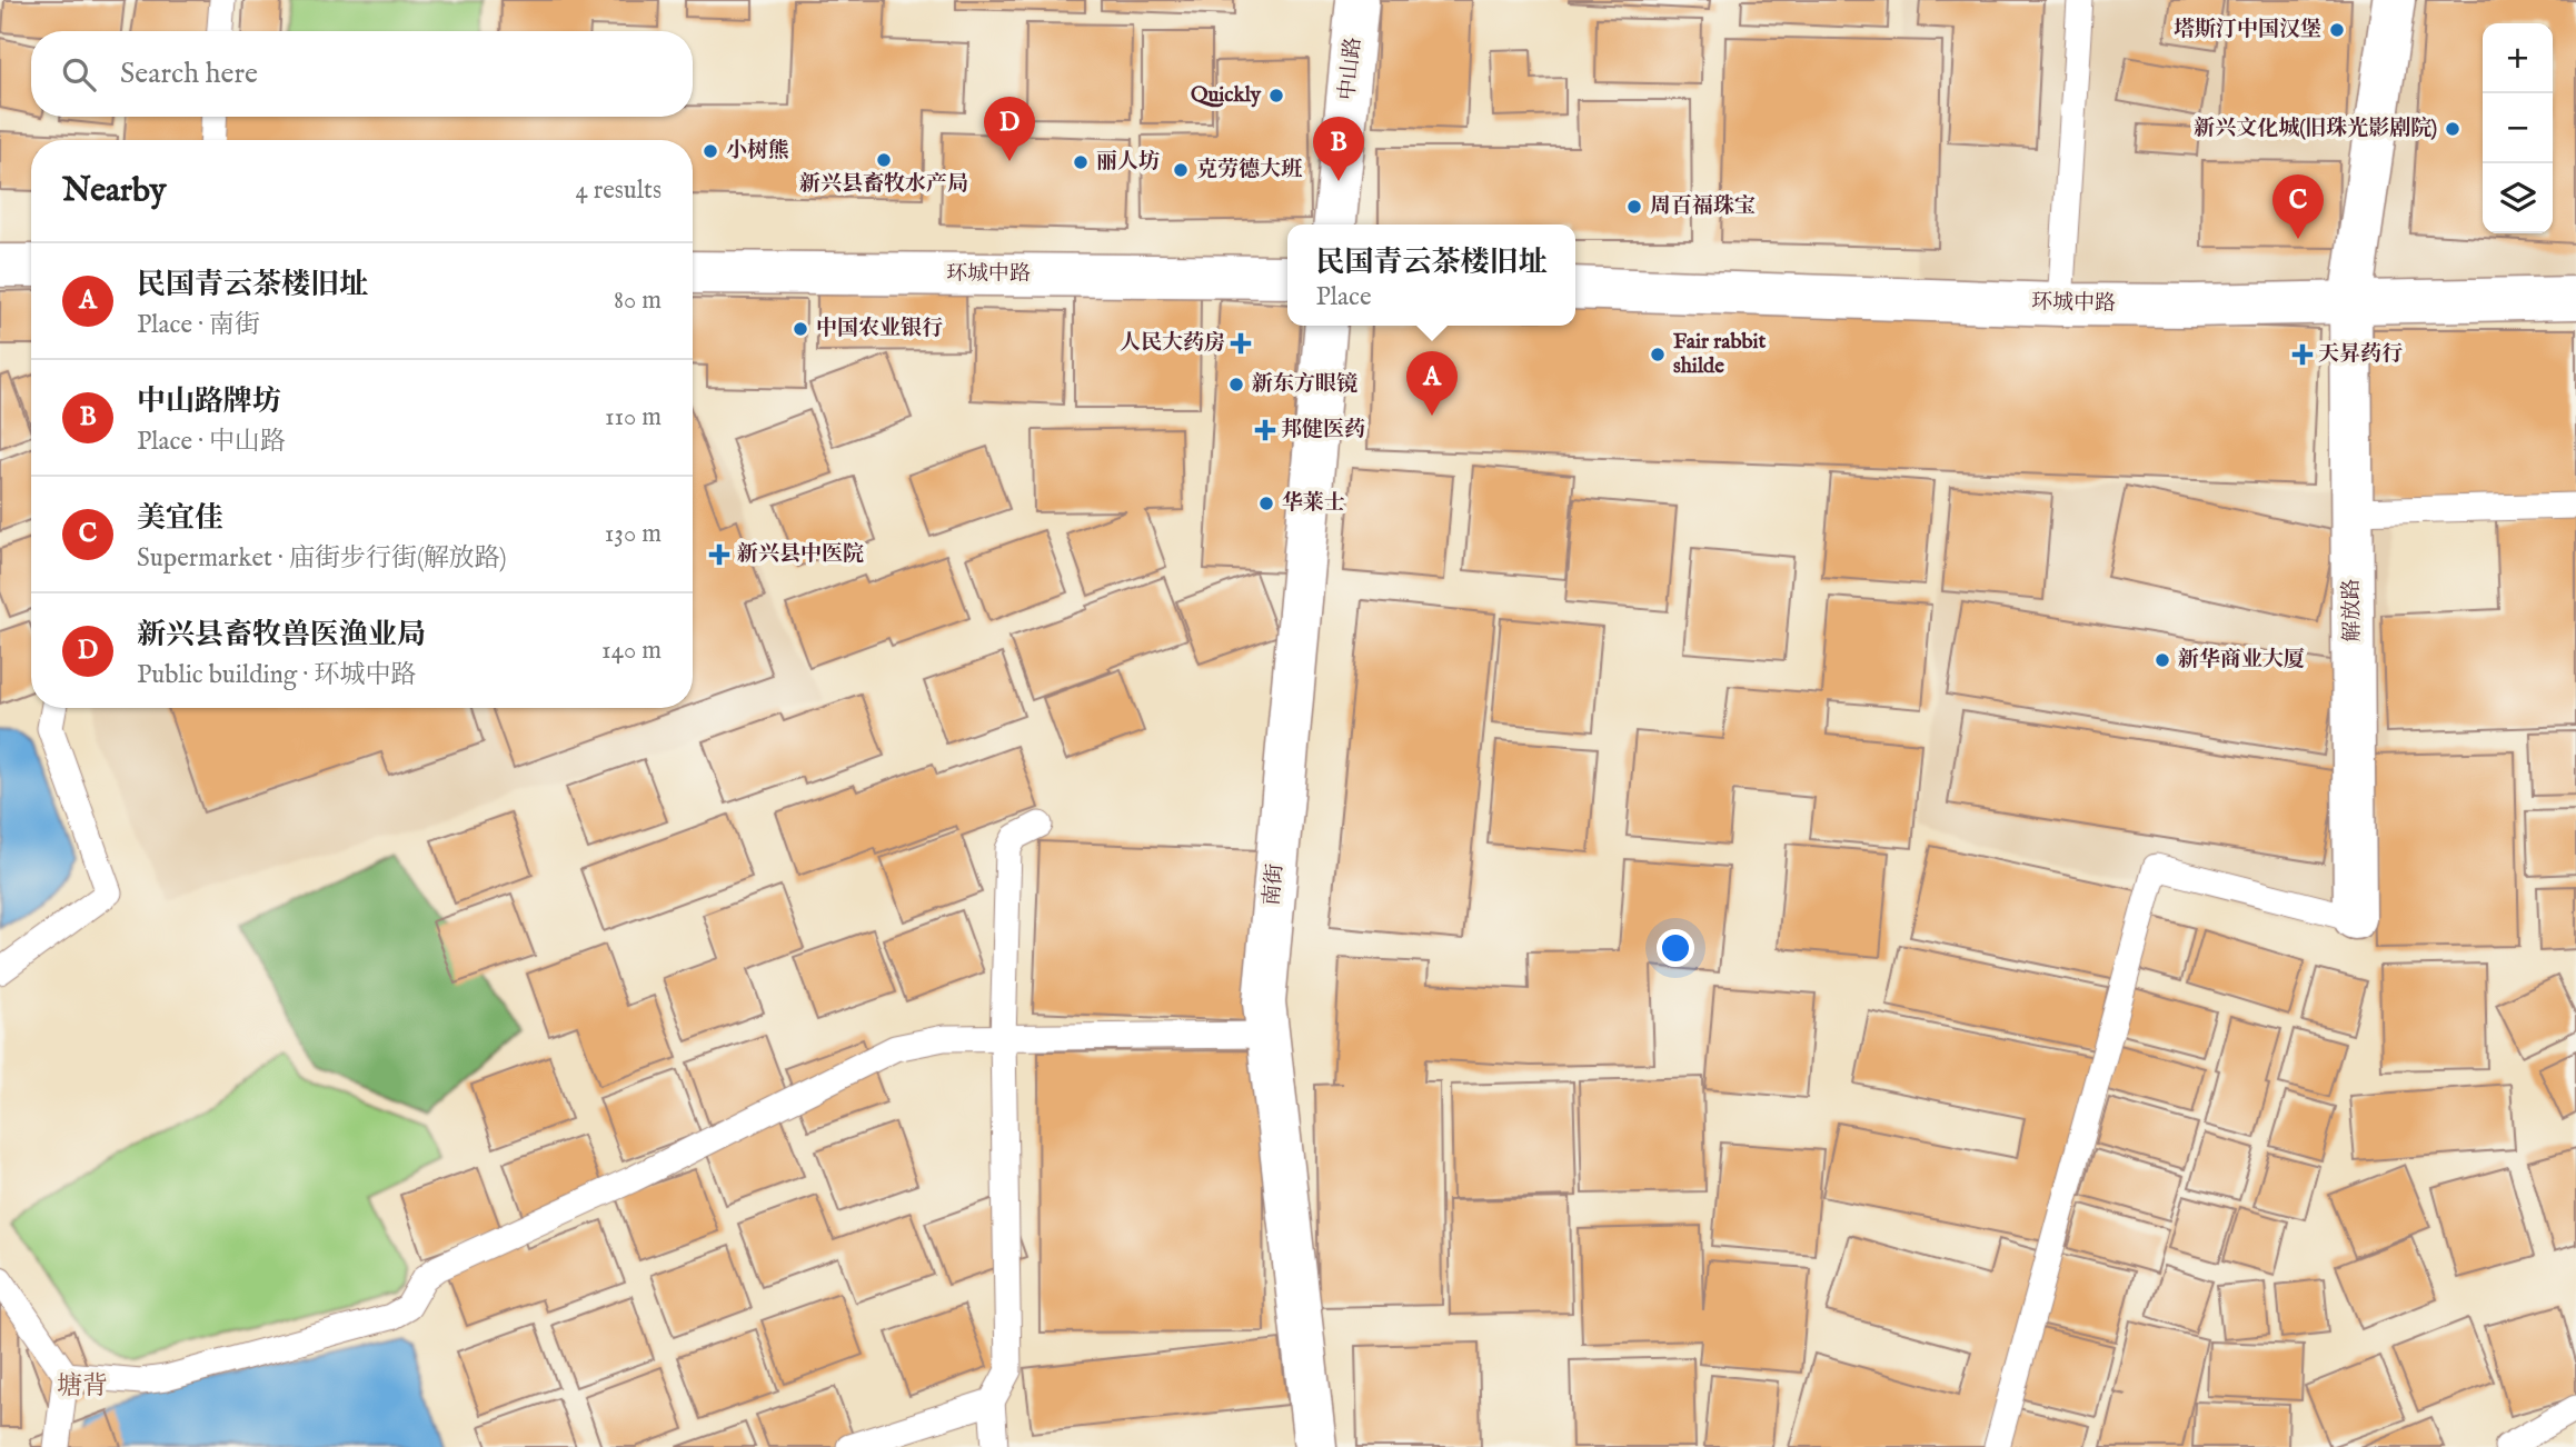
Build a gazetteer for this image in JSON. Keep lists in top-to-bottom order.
{
  "streets": {
    "street": [
      "中山路",
      "环城中路",
      "解放路",
      "南街"
    ]
  },
  "crossings": [
    ["环城中路", "解放路"]
  ],
  "districts": ["塘背"],
  "places": {
    "other": [
      "塔斯汀中国汉堡",
      "Quickly",
      "新兴文化城(旧珠光影剧院)",
      "小树熊",
      "新兴县畜牧水产局",
      "丽人坊",
      "克劳德大班",
      "周百福珠宝",
      "中国农业银行",
      "Fair rabbit shilde",
      "新东方眼镜",
      "华莱士",
      "新华商业大厦"
    ],
    "health": [
      "人民大药房",
      "天昇药行",
      "邦健医药",
      "新兴县中医院"
    ]
  },
  "page": {
    "map_buttons": ["+", "−"],
    "search": "Search here",
    "pins": [
      "D",
      "B",
      "C",
      "A"
    ],
    "heading": ["Nearby", "4 results"],
    "popup": ["民国青云茶楼旧址", "Place"],
    "list": [
      {
        "mark": "A",
        "name": "民国青云茶楼旧址",
        "note": "Place · 南街",
        "value": "80 m"
      },
      {
        "mark": "B",
        "name": "中山路牌坊",
        "note": "Place · 中山路",
        "value": "110 m"
      },
      {
        "mark": "C",
        "name": "美宜佳",
        "note": "Supermarket · 庙街步行街(解放路)",
        "value": "130 m"
      },
      {
        "mark": "D",
        "name": "新兴县畜牧兽医渔业局",
        "note": "Public building · 环城中路",
        "value": "140 m"
      }
    ]
  }
}
